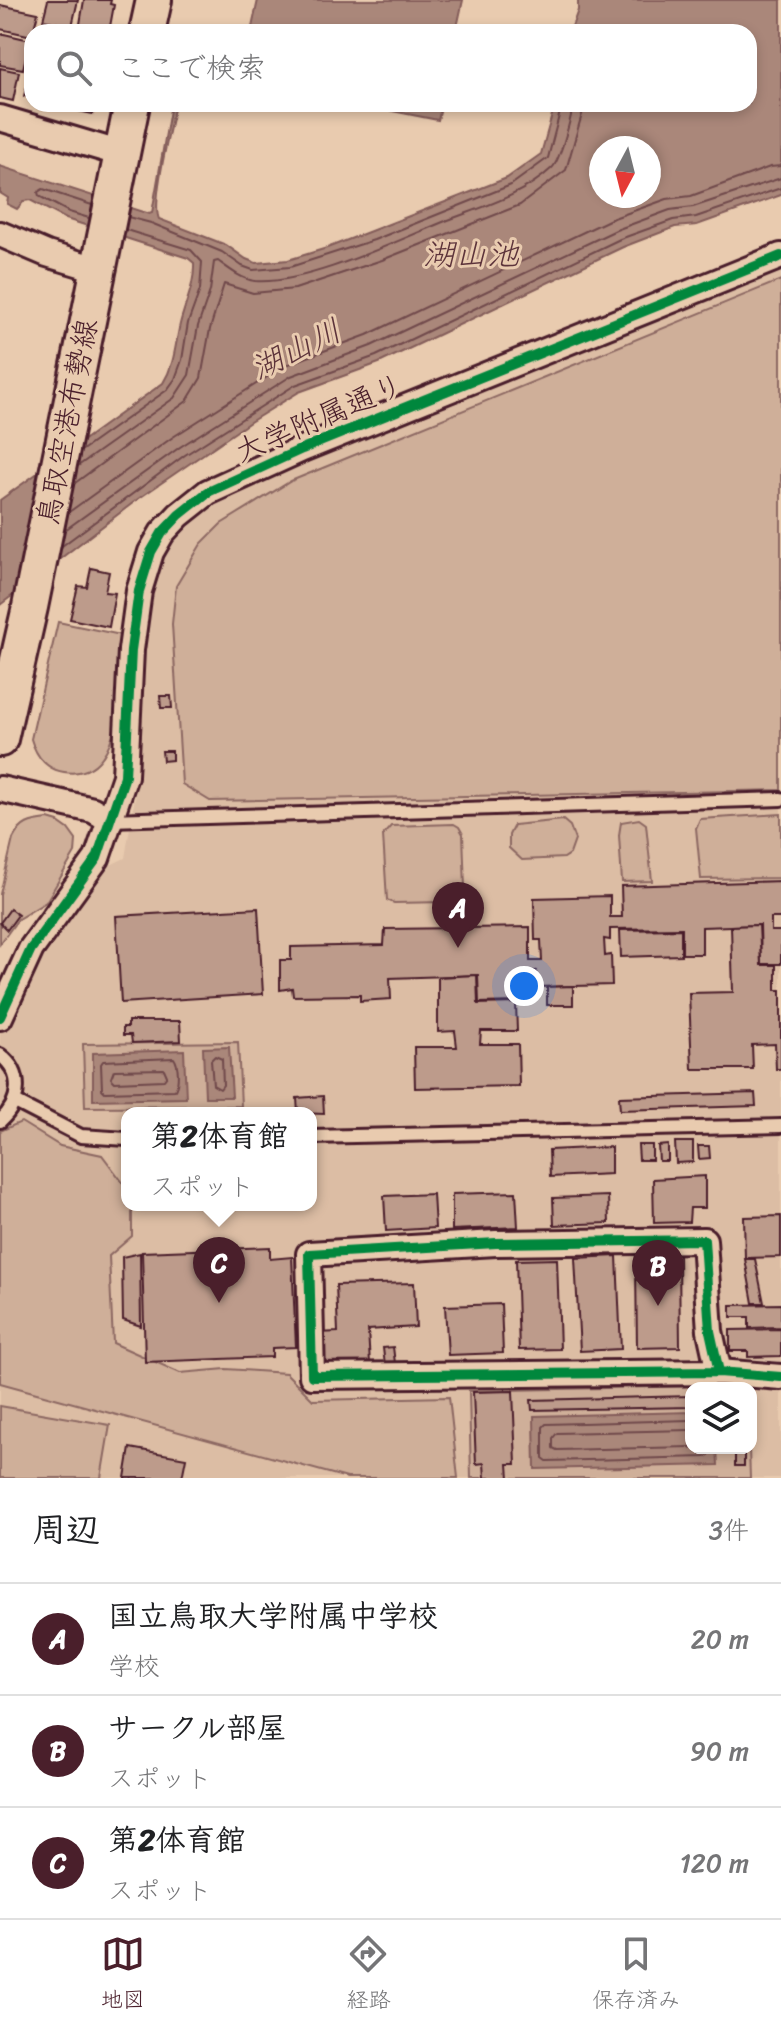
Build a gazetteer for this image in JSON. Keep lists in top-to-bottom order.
{
  "streets": {
    "main road": ["鳥取空港布勢線"],
    "street": ["大学附属通り"]
  },
  "water": ["湖山池", "湖山川"],
  "north": "bottom",
  "page": {
    "search": "ここで検索",
    "pins": ["A", "C", "B"],
    "popup": ["第2体育館", "スポット"],
    "heading": ["周辺", "3件"],
    "list": [
      {
        "mark": "A",
        "name": "国立鳥取大学附属中学校",
        "note": "学校",
        "value": "20 m"
      },
      {
        "mark": "B",
        "name": "サークル部屋",
        "note": "スポット",
        "value": "90 m"
      },
      {
        "mark": "C",
        "name": "第2体育館",
        "note": "スポット",
        "value": "120 m"
      }
    ],
    "nav": ["地図", "経路", "保存済み"]
  }
}
